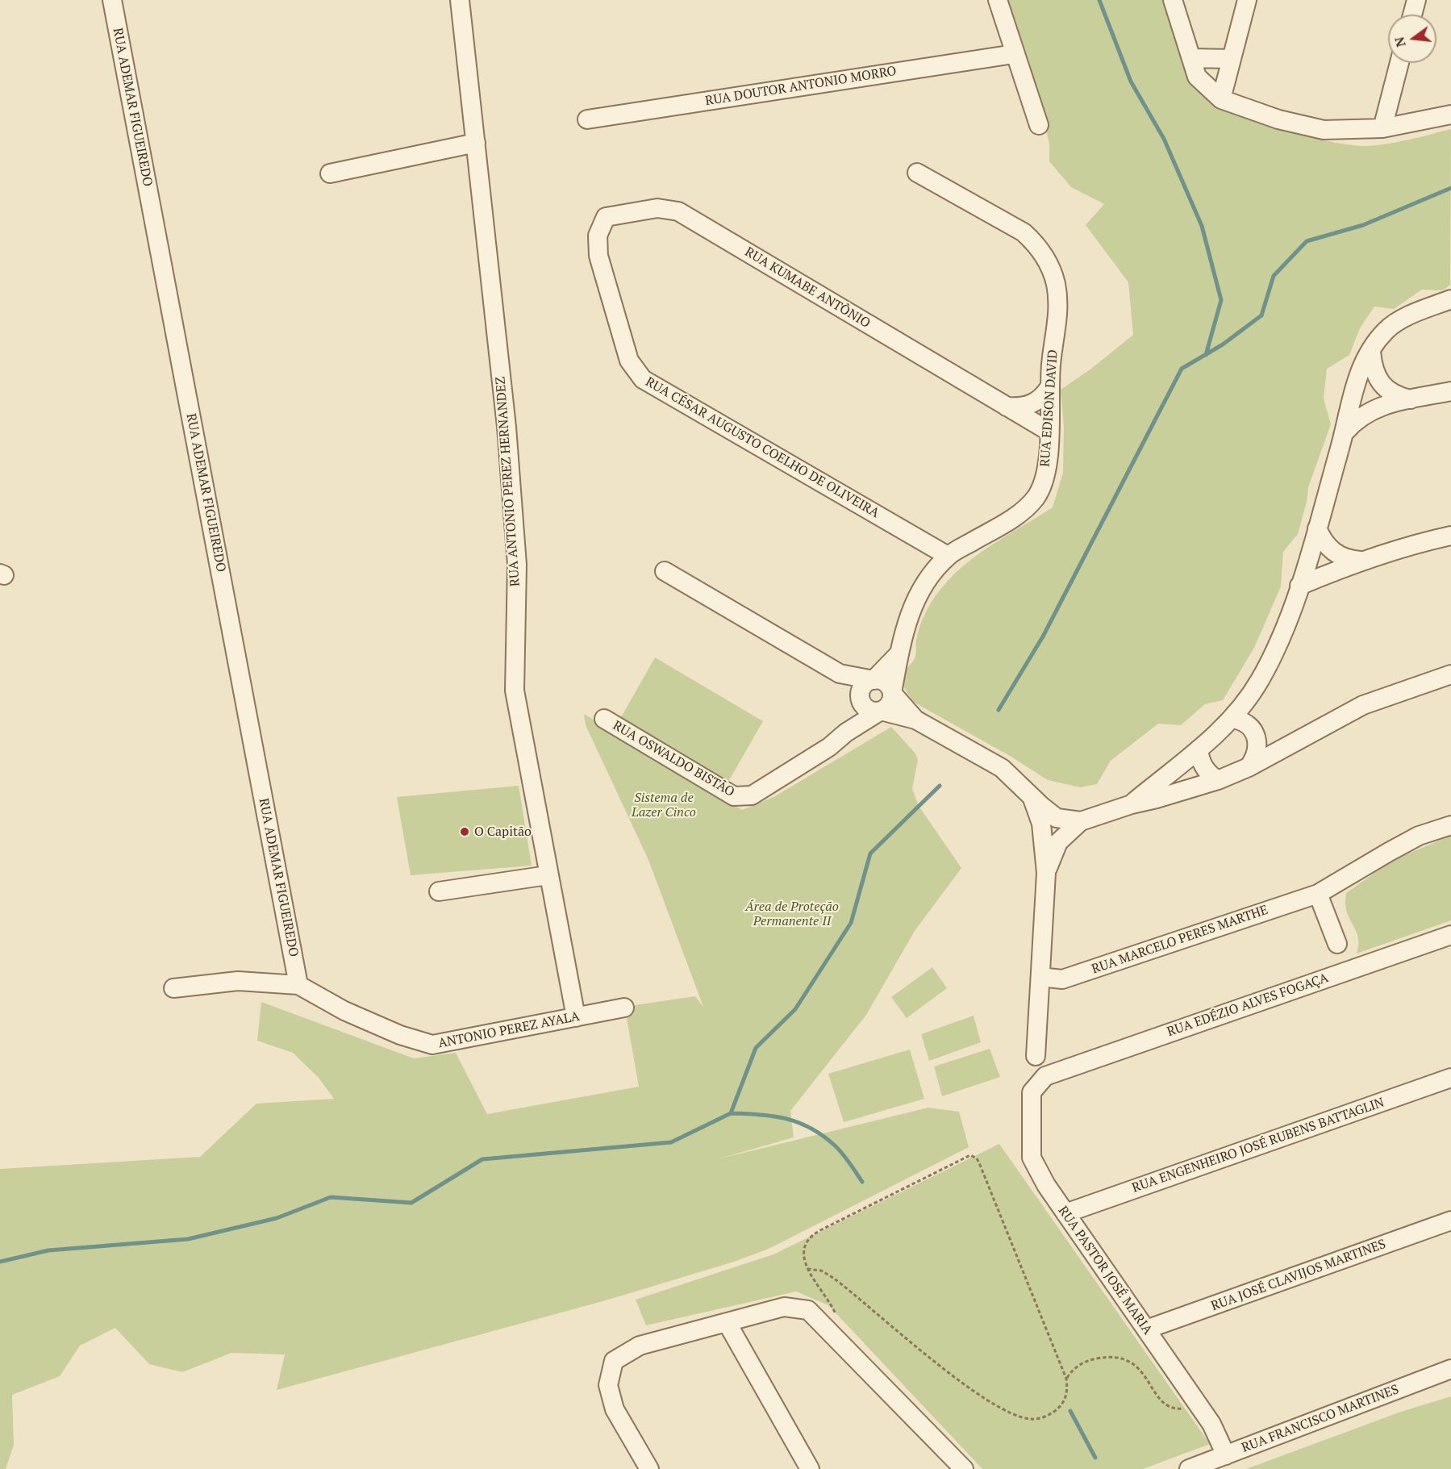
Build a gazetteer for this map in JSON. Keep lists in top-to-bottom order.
{
  "streets": {
    "street": [
      "RUA DOUTOR ANTONIO MORRO",
      "RUA ADEMAR FIGUEIREDO",
      "RUA KUMABE ANTÔNIO",
      "RUA EDISON DAVID",
      "RUA CÉSAR AUGUSTO COELHO DE OLIVEIRA",
      "RUA ANTONIO PEREZ HERNANDEZ",
      "RUA OSWALDO BISTÃO",
      "RUA MARCELO PERES MARTHE",
      "RUA EDÉZIO ALVES FOGAÇA",
      "ANTONIO PEREZ AYALA",
      "RUA ENGENHEIRO JOSÉ RUBENS BATTAGLIN",
      "RUA PASTOR JOSÉ MARIA",
      "RUA JOSÉ CLAVIJOS MARTINES",
      "RUA FRANCISCO MARTINES"
    ]
  },
  "crossings": [
    ["RUA ADEMAR FIGUEIREDO", "ANTONIO PEREZ AYALA"],
    ["RUA KUMABE ANTÔNIO", "RUA EDISON DAVID"],
    ["RUA KUMABE ANTÔNIO", "RUA CÉSAR AUGUSTO COELHO DE OLIVEIRA"],
    ["RUA EDISON DAVID", "RUA CÉSAR AUGUSTO COELHO DE OLIVEIRA"],
    ["RUA ANTONIO PEREZ HERNANDEZ", "ANTONIO PEREZ AYALA"],
    ["RUA EDÉZIO ALVES FOGAÇA", "RUA PASTOR JOSÉ MARIA"],
    ["RUA ENGENHEIRO JOSÉ RUBENS BATTAGLIN", "RUA PASTOR JOSÉ MARIA"],
    ["RUA PASTOR JOSÉ MARIA", "RUA JOSÉ CLAVIJOS MARTINES"],
    ["RUA PASTOR JOSÉ MARIA", "RUA FRANCISCO MARTINES"]
  ],
  "parks": ["Sistema de Lazer Cinco", "Área de Proteção Permanente II"],
  "places": ["O Capitão"],
  "north": "left"
}
